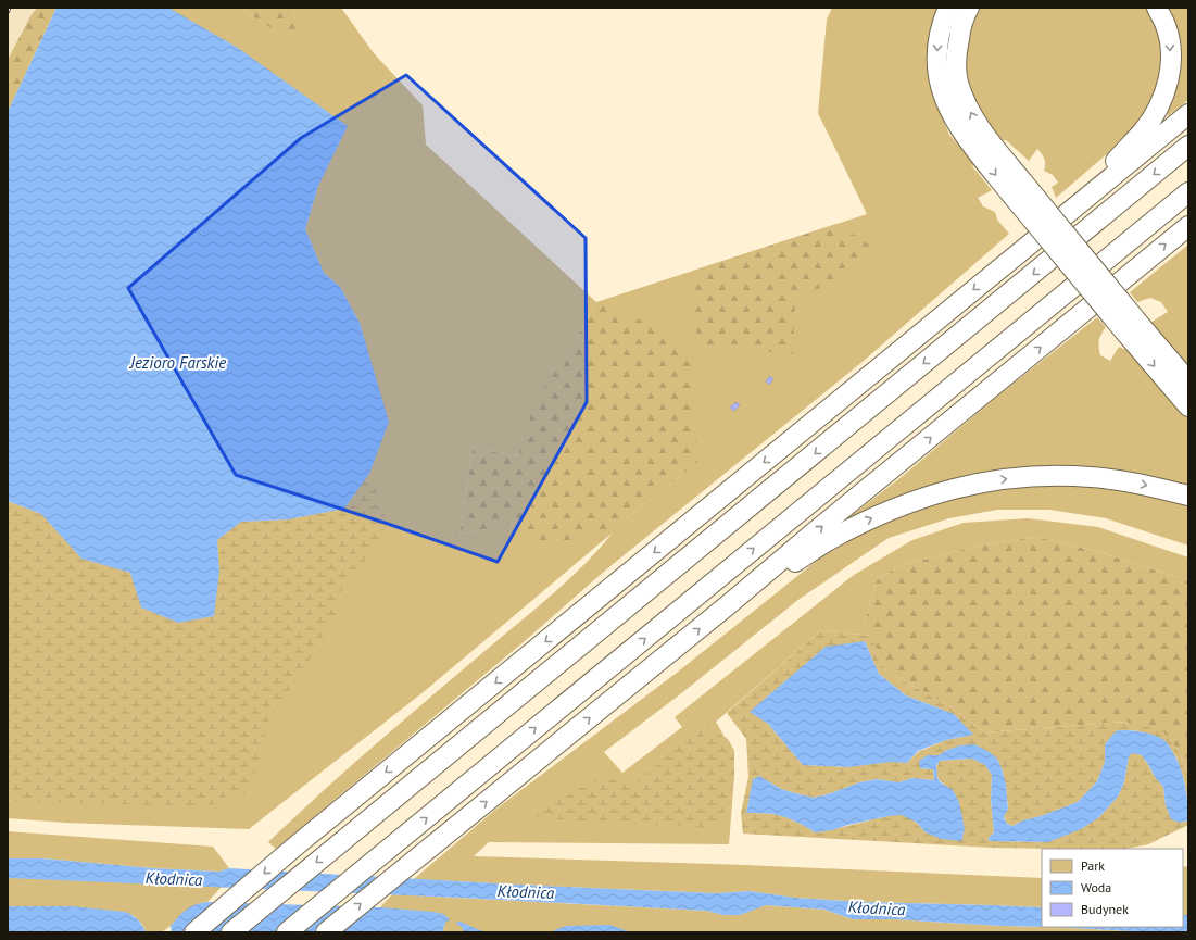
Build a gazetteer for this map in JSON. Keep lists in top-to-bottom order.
{
  "water": ["Jezioro Farskie", "Kłodnica"],
  "legend": ["Park", "Woda", "Budynek"]
}
